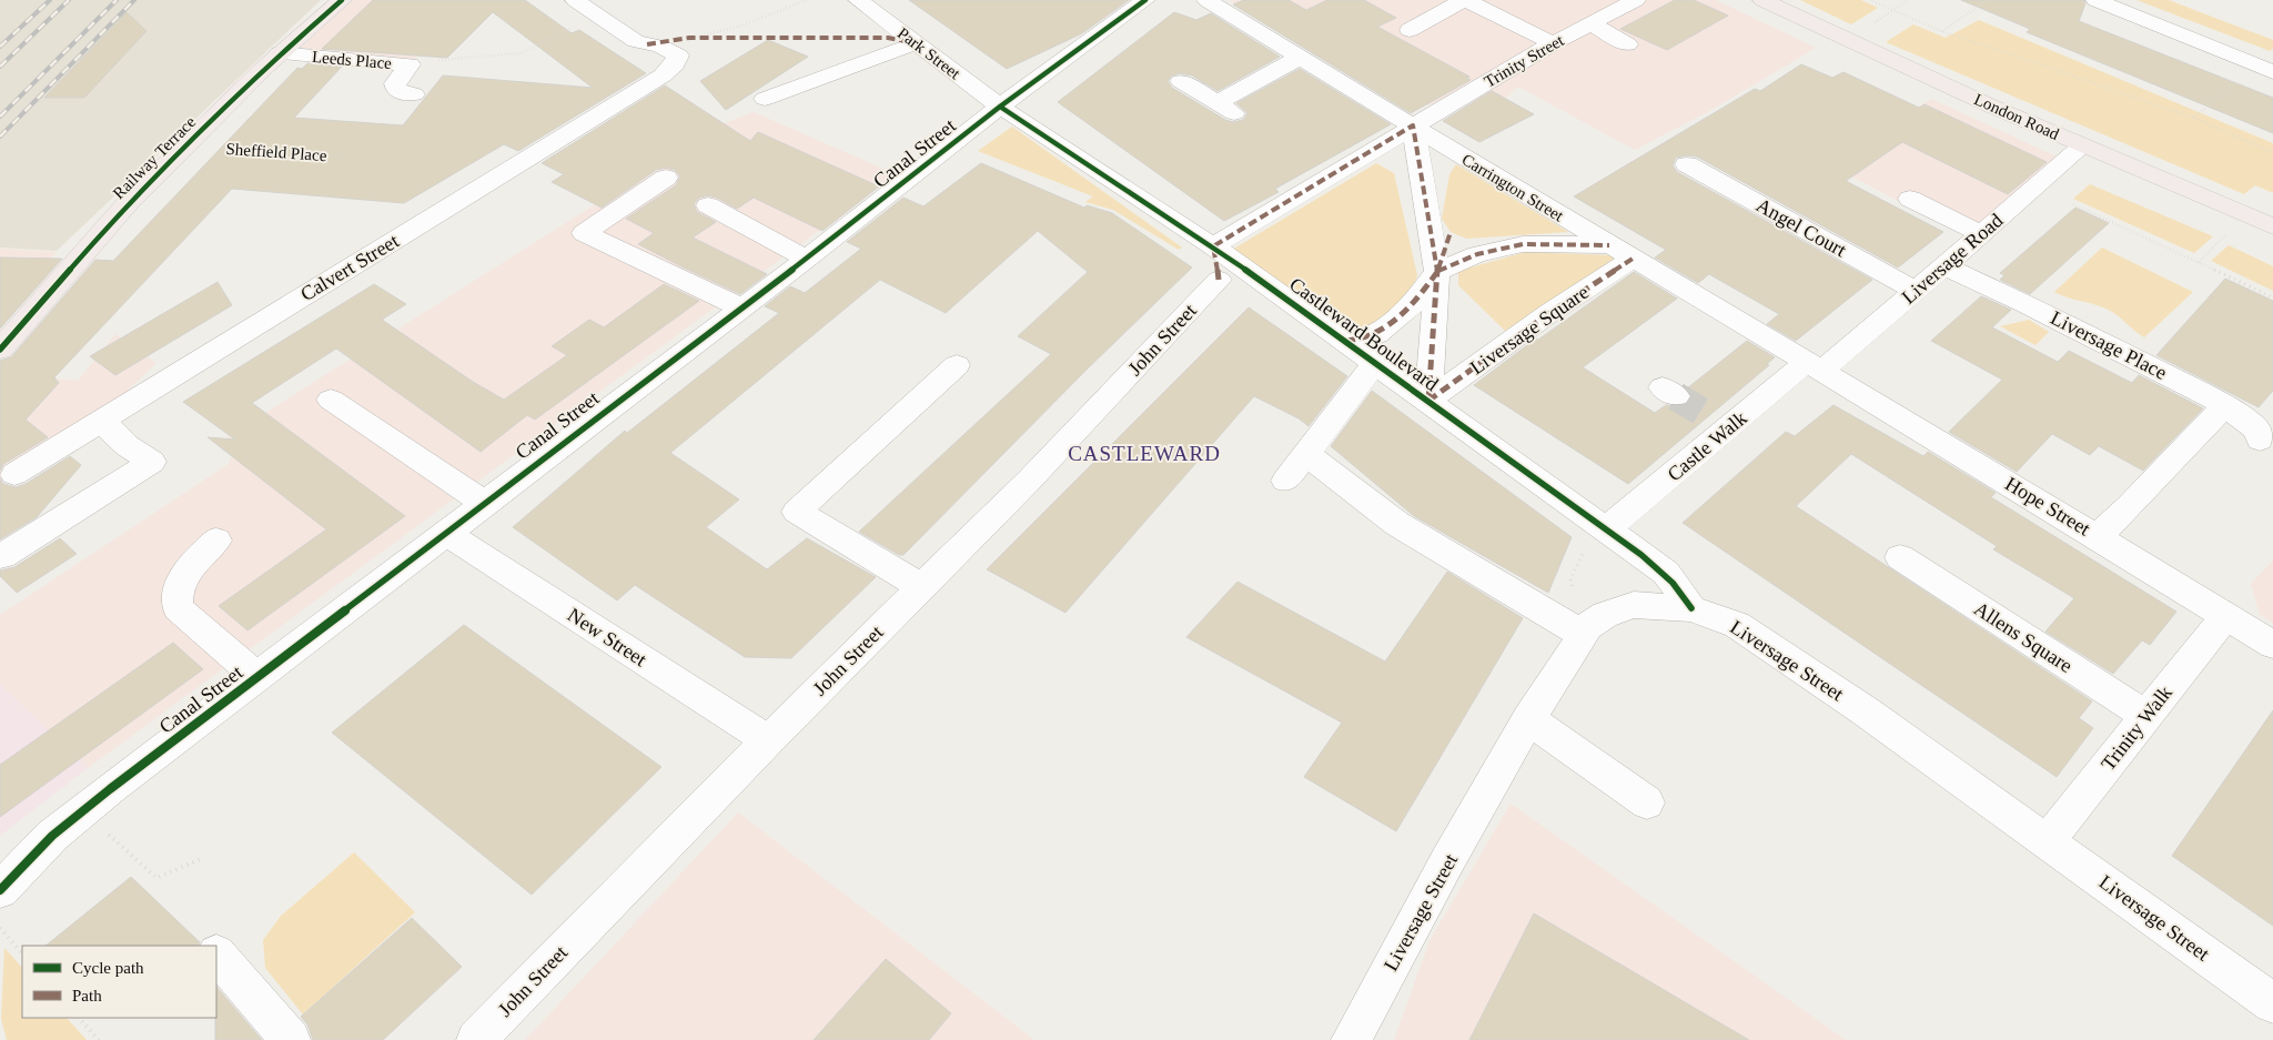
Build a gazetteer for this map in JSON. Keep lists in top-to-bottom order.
{
  "streets": {
    "main road": ["London Road", "Railway Terrace"],
    "street": [
      "Park Street",
      "Leeds Place",
      "Trinity Street",
      "Canal Street",
      "Carrington Street",
      "Angel Court",
      "Liversage Road",
      "Calvert Street",
      "Liversage Square",
      "Castleward Boulevard",
      "John Street",
      "Liversage Place",
      "Castle Walk",
      "Hope Street",
      "New Street",
      "Allens Square",
      "Liversage Street",
      "Trinity Walk"
    ],
    "path": ["Sheffield Place"]
  },
  "crossings": [
    ["Park Street", "Canal Street"],
    ["Park Street", "Castleward Boulevard"],
    ["Leeds Place", "Railway Terrace"],
    ["Trinity Street", "Carrington Street"],
    ["London Road", "Liversage Road"],
    ["Canal Street", "Castleward Boulevard"],
    ["Canal Street", "New Street"],
    ["Carrington Street", "Liversage Road"],
    ["Carrington Street", "Liversage Square"],
    ["Carrington Street", "Castle Walk"],
    ["Carrington Street", "Hope Street"],
    ["Angel Court", "Liversage Road"],
    ["Liversage Road", "Liversage Place"],
    ["Liversage Road", "Castle Walk"],
    ["Liversage Road", "Hope Street"],
    ["Liversage Square", "Castleward Boulevard"],
    ["Castleward Boulevard", "Castle Walk"],
    ["Castleward Boulevard", "Liversage Street"],
    ["John Street", "New Street"],
    ["Castle Walk", "Hope Street"],
    ["Hope Street", "Trinity Walk"],
    ["Allens Square", "Trinity Walk"],
    ["Liversage Street", "Trinity Walk"]
  ],
  "districts": ["CASTLEWARD"],
  "legend": ["Cycle path", "Path"]
}
